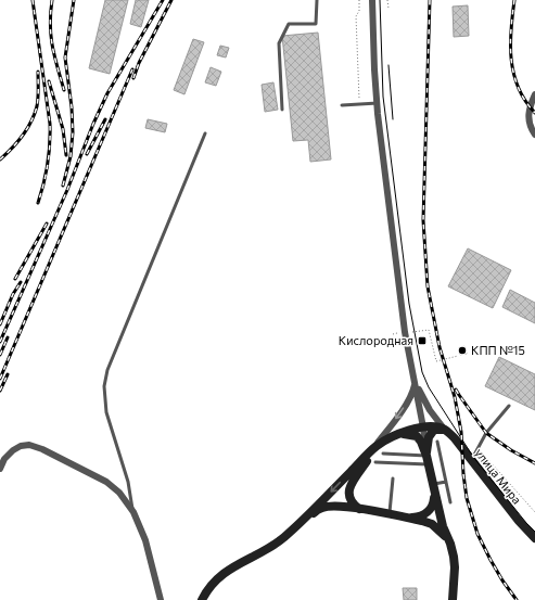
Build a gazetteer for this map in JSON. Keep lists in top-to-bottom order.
{
  "streets": {
    "main road": ["улица Мира"]
  },
  "places": {
    "transit": ["Кислородная"],
    "other": ["КПП №15"]
  }
}
